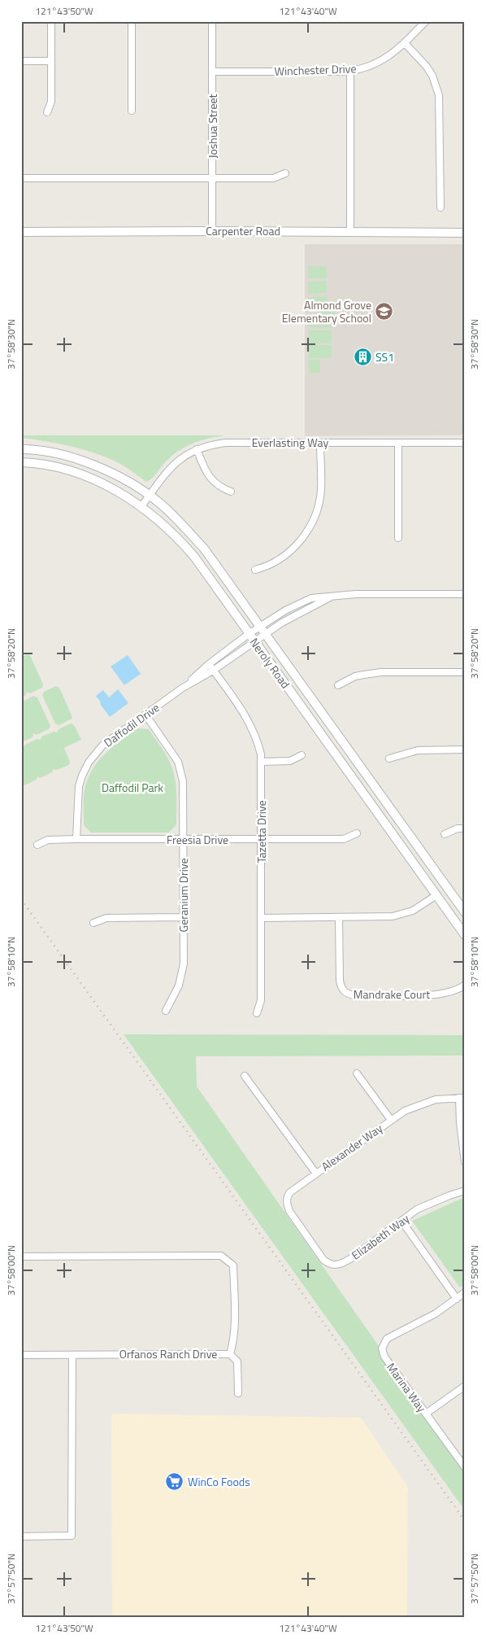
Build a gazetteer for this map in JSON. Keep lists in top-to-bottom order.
{
  "streets": {
    "street": [
      "Winchester Drive",
      "Joshua Street",
      "Carpenter Road",
      "Everlasting Way",
      "Neroly Road",
      "Daffodil Drive",
      "Tazetta Drive",
      "Freesia Drive",
      "Geranium Drive",
      "Mandrake Court",
      "Alexander Way",
      "Elizabeth Way",
      "Orfanos Ranch Drive",
      "Marina Way"
    ]
  },
  "crossings": [
    ["Winchester Drive", "Joshua Street"],
    ["Joshua Street", "Carpenter Road"],
    ["Everlasting Way", "Neroly Road"],
    ["Neroly Road", "Daffodil Drive"],
    ["Daffodil Drive", "Tazetta Drive"],
    ["Daffodil Drive", "Freesia Drive"],
    ["Daffodil Drive", "Geranium Drive"],
    ["Tazetta Drive", "Freesia Drive"],
    ["Freesia Drive", "Geranium Drive"],
    ["Alexander Way", "Elizabeth Way"]
  ],
  "parks": ["Daffodil Park"],
  "places": {
    "school or university": ["Almond Grove Elementary School"],
    "building": ["SS1"],
    "supermarket": ["WinCo Foods"]
  },
  "coordinates": [
    "121°43'50\"W",
    "121°43'40\"W",
    "37°58'30\"N",
    "37°58'20\"N",
    "37°58'10\"N",
    "37°58'00\"N",
    "37°57'50\"N"
  ]
}
